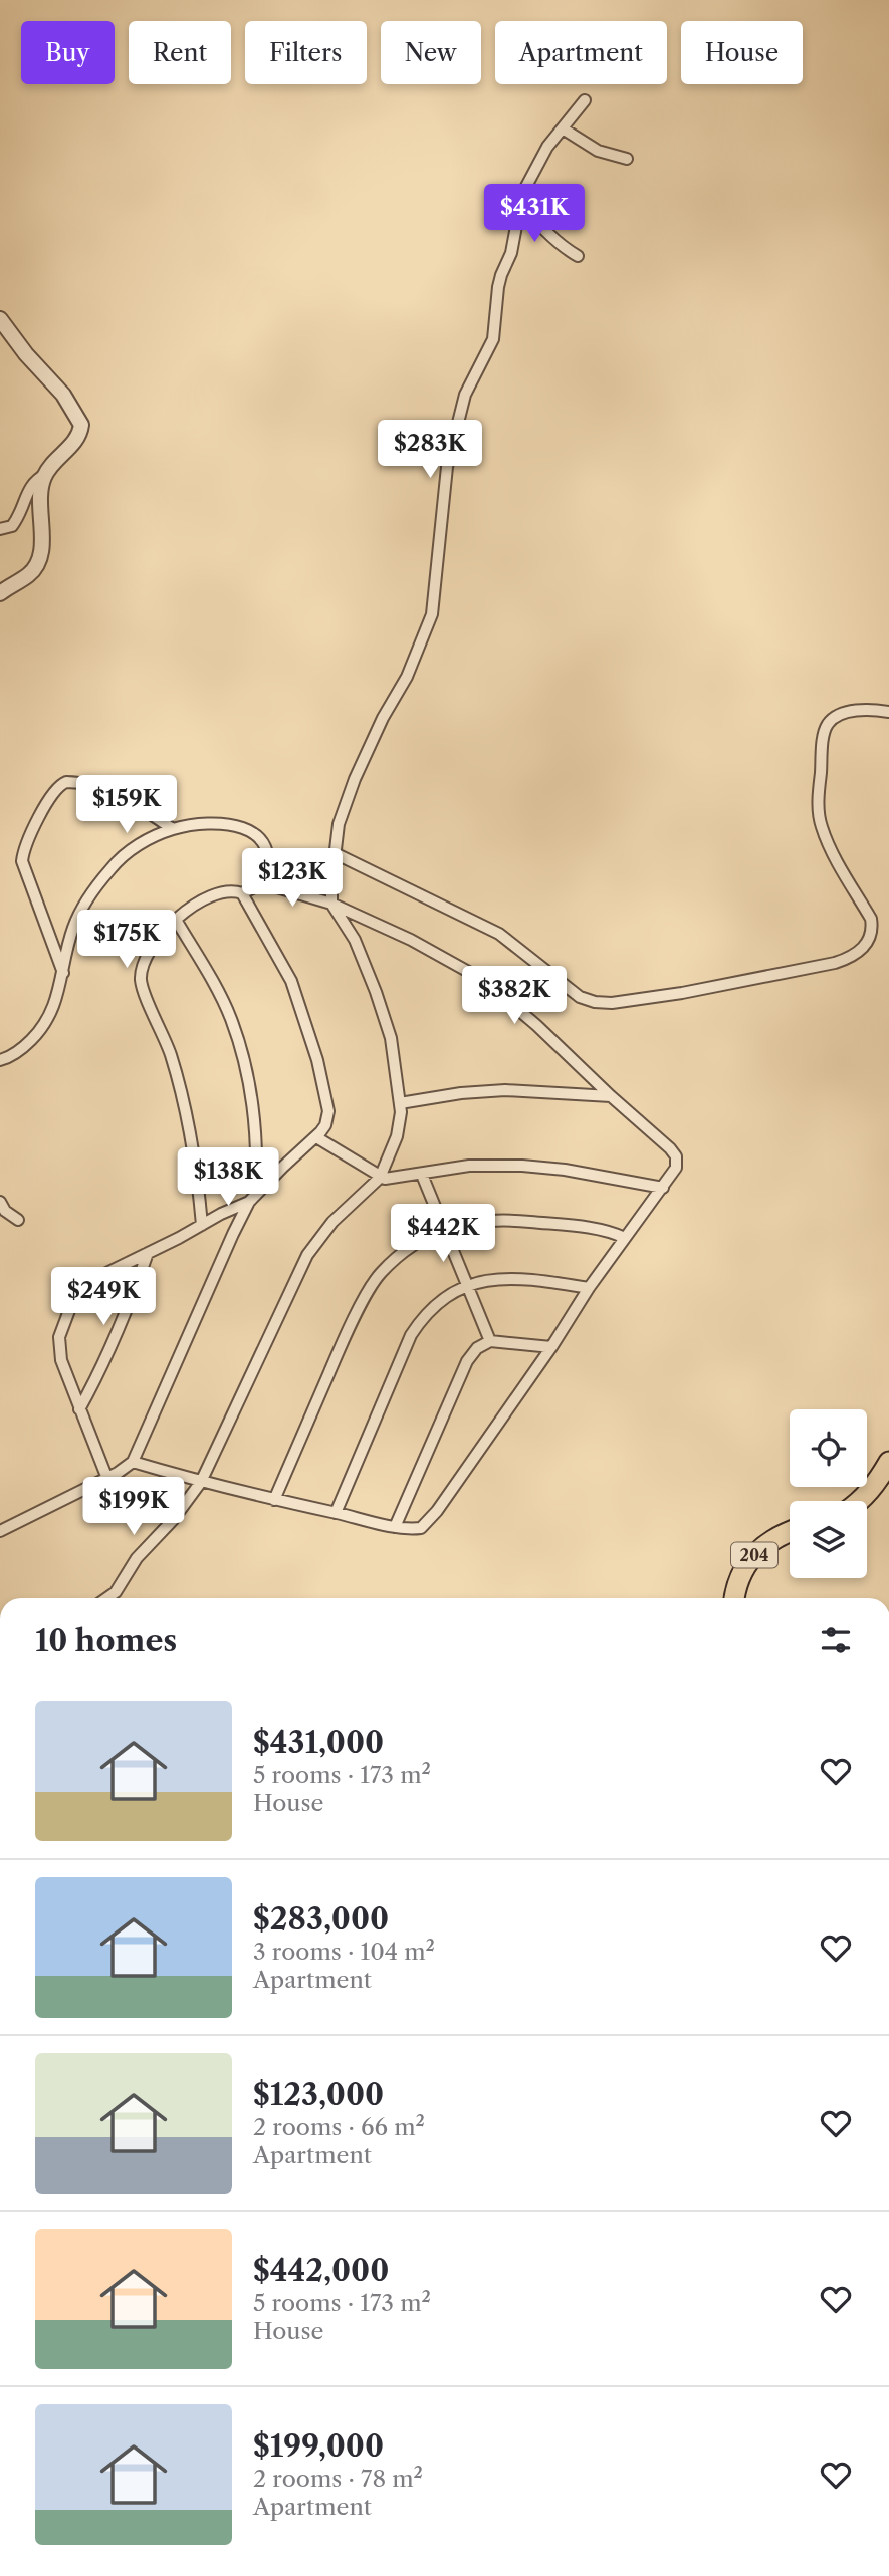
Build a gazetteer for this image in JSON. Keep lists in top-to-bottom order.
{
  "streets": {
    "highway": ["204"]
  },
  "page": {
    "chip": [
      "Buy",
      "Rent",
      "Filters",
      "New",
      "Apartment",
      "House"
    ],
    "price": [
      "$431K",
      "$283K",
      "$159K",
      "$123K",
      "$175K",
      "$382K",
      "$138K",
      "$442K",
      "$249K",
      "$199K"
    ],
    "heading": "10 homes",
    "list": [
      {
        "name": "$431,000",
        "note": "5 rooms · 173 m² · House"
      },
      {
        "name": "$283,000",
        "note": "3 rooms · 104 m² · Apartment"
      },
      {
        "name": "$123,000",
        "note": "2 rooms · 66 m² · Apartment"
      },
      {
        "name": "$442,000",
        "note": "5 rooms · 173 m² · House"
      },
      {
        "name": "$199,000",
        "note": "2 rooms · 78 m² · Apartment"
      }
    ]
  }
}
